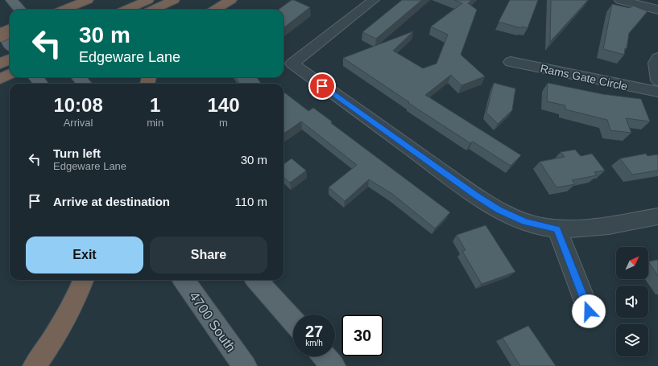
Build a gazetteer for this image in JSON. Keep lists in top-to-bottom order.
{
  "streets": {
    "main road": ["4700 South"],
    "street": ["Rams Gate Circle"]
  },
  "north": "top right",
  "page": {
    "turn": ["30 m", "Edgeware Lane"],
    "eta": [
      "10:08",
      "Arrival",
      "1",
      "min",
      "140",
      "m"
    ],
    "list": [
      {
        "name": "Turn left",
        "note": "Edgeware Lane",
        "value": "30 m"
      },
      {
        "name": "Arrive at destination",
        "value": "110 m"
      }
    ],
    "buttons": ["Exit", "Share"],
    "speed": "27 km/h",
    "limit": "30"
  }
}
